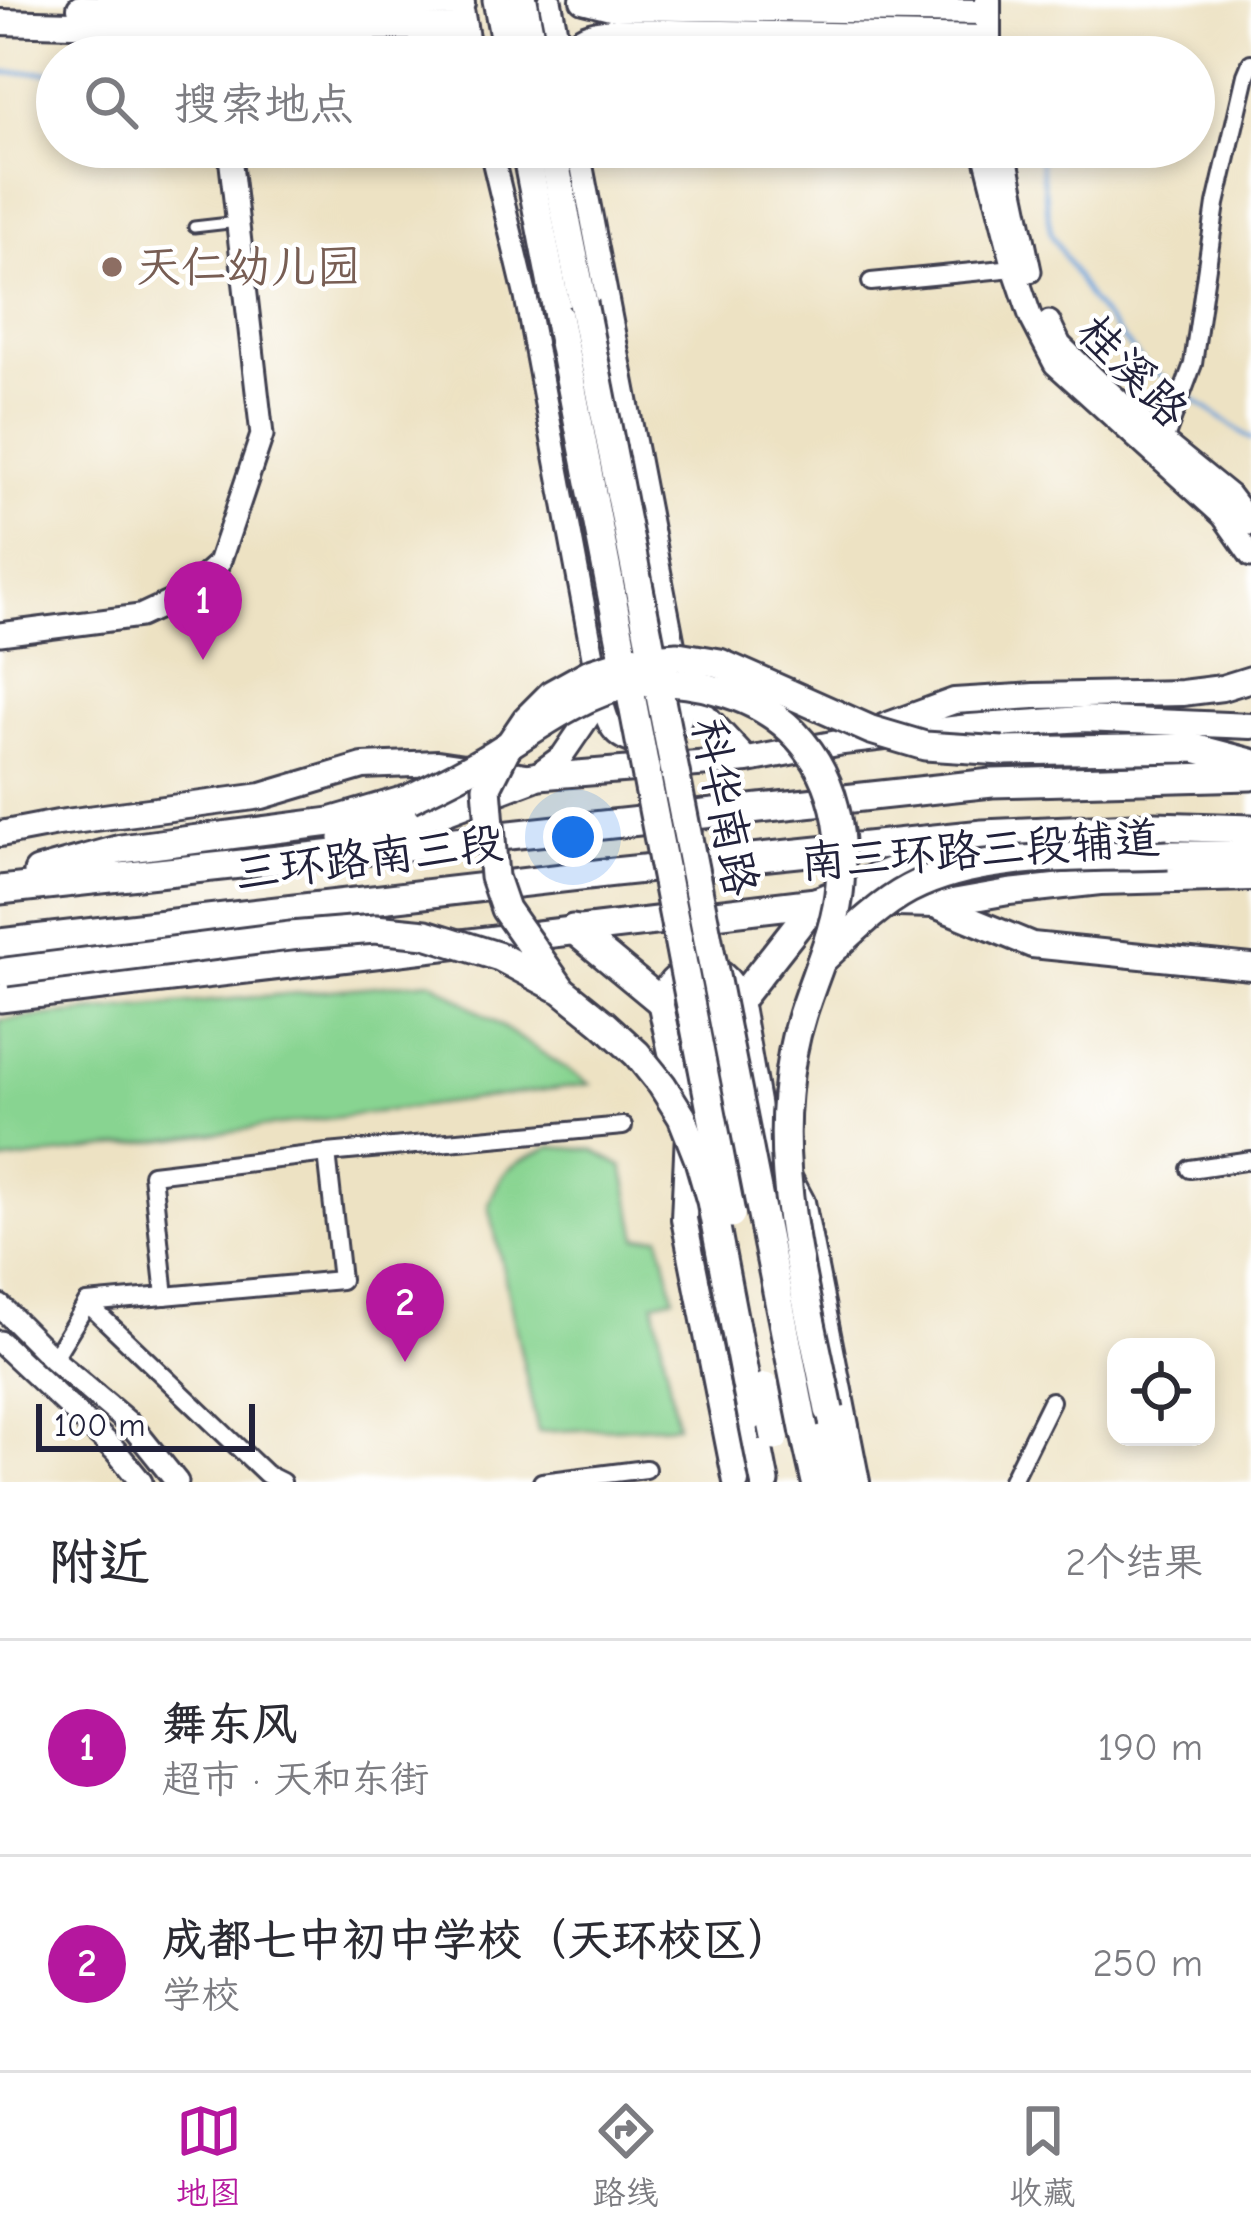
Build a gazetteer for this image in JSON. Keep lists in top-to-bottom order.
{
  "streets": {
    "main road": ["科华南路", "南三环路三段辅道", "三环路南三段"],
    "street": ["桂溪路"]
  },
  "places": ["天仁幼儿园"],
  "scale_bar": "100 m",
  "page": {
    "search": "搜索地点",
    "pins": ["1", "2"],
    "scale": "100 m",
    "heading": ["附近", "2个结果"],
    "list": [
      {
        "mark": "1",
        "name": "舞东风",
        "note": "超市 · 天和东街",
        "value": "190 m"
      },
      {
        "mark": "2",
        "name": "成都七中初中学校（天环校区）",
        "note": "学校",
        "value": "250 m"
      }
    ],
    "nav": ["地图", "路线", "收藏"]
  }
}
